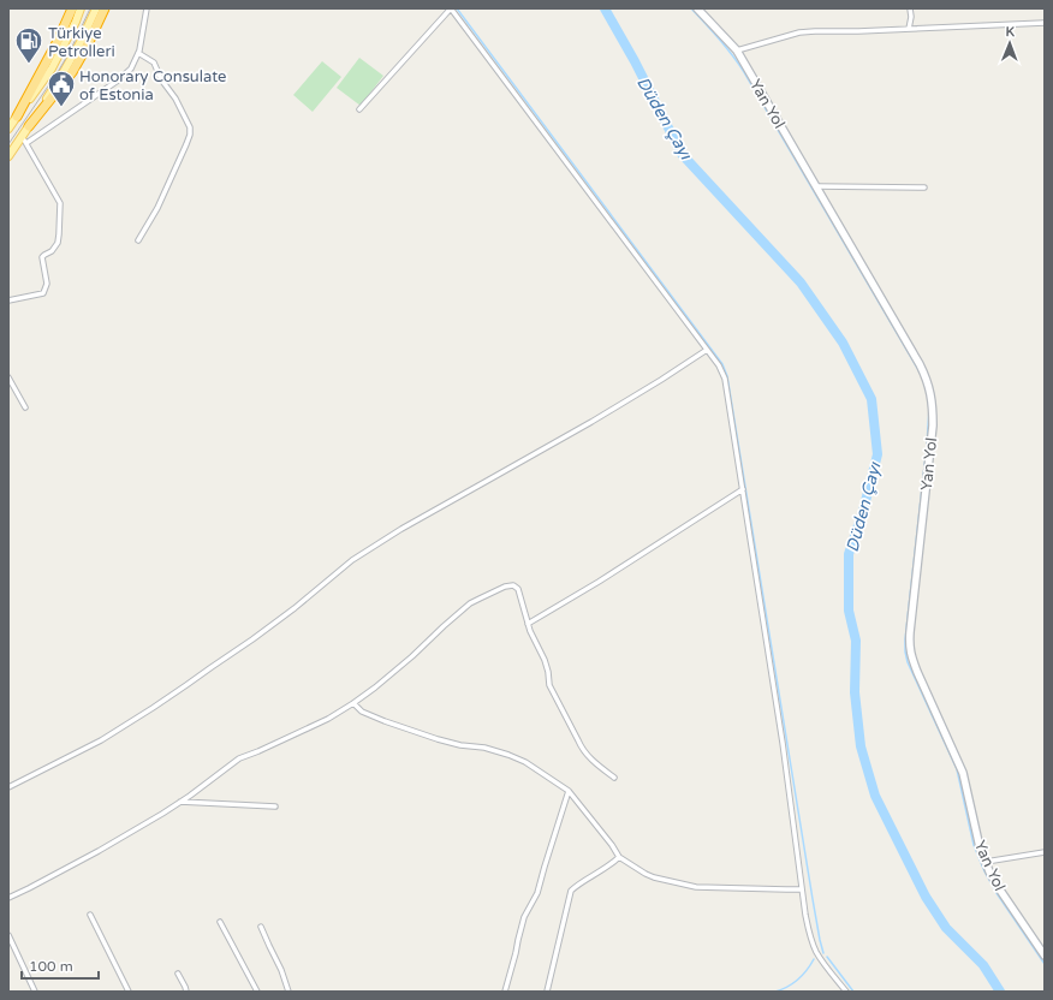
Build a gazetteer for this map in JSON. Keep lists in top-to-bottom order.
{
  "streets": {
    "street": ["Yan Yol"]
  },
  "water": ["Düden Çayı"],
  "places": {
    "fuel station": ["Türkiye Petrolleri"],
    "public building": ["Honorary Consulate of Estonia"]
  },
  "scale_bar": "100 m",
  "north": "top"
}
